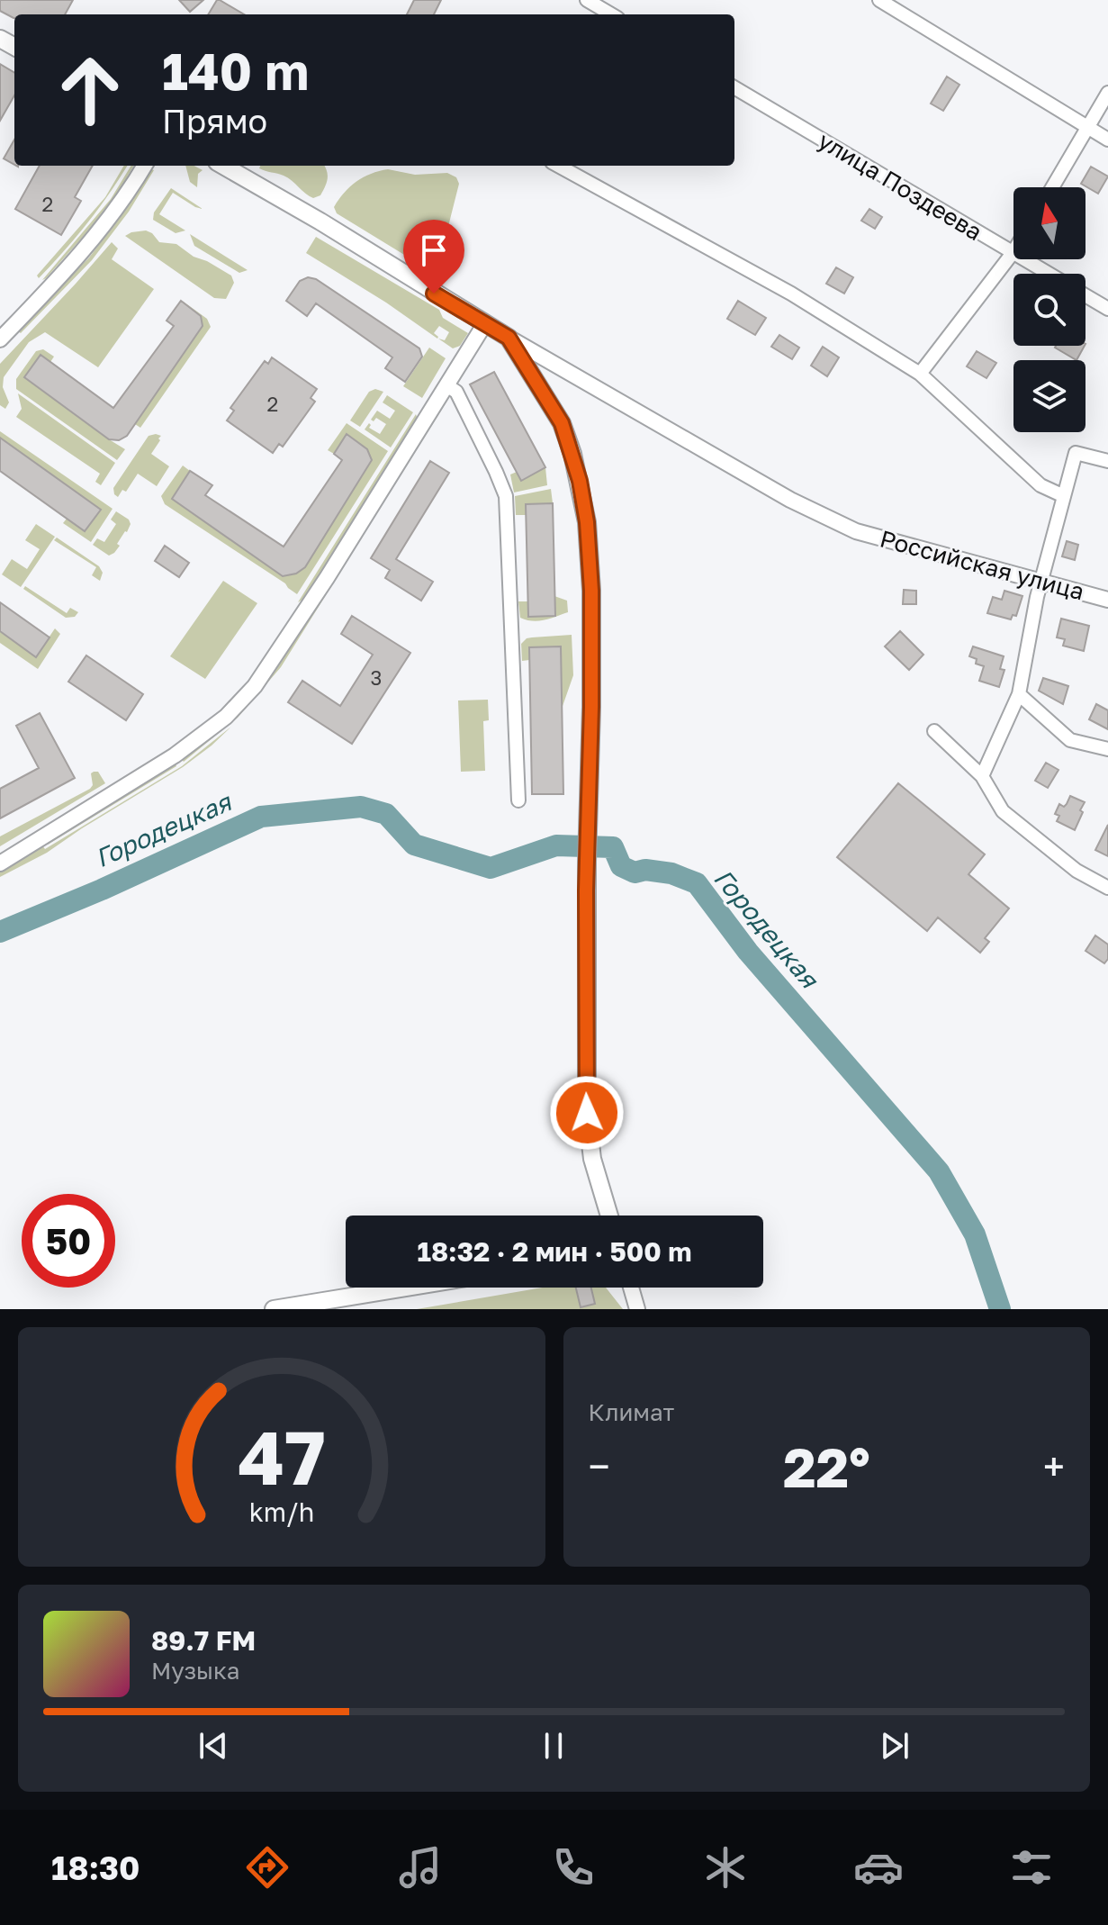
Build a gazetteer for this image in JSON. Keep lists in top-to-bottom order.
{
  "streets": {
    "street": ["улица Поздеева", "Российская улица"]
  },
  "water": ["Городецкая"],
  "house_numbers": ["2", "2", "3"],
  "north": "top",
  "page": {
    "turn": ["140 m", "Прямо"],
    "limit": "50",
    "trip": "18:32 · 2 мин · 500 m",
    "tile": "Климат",
    "heat": ["−", "22°", "+"],
    "song": ["89.7 FM", "Музыка"],
    "tabs": "18:30",
    "gauge": ["47", "km/h"]
  }
}
